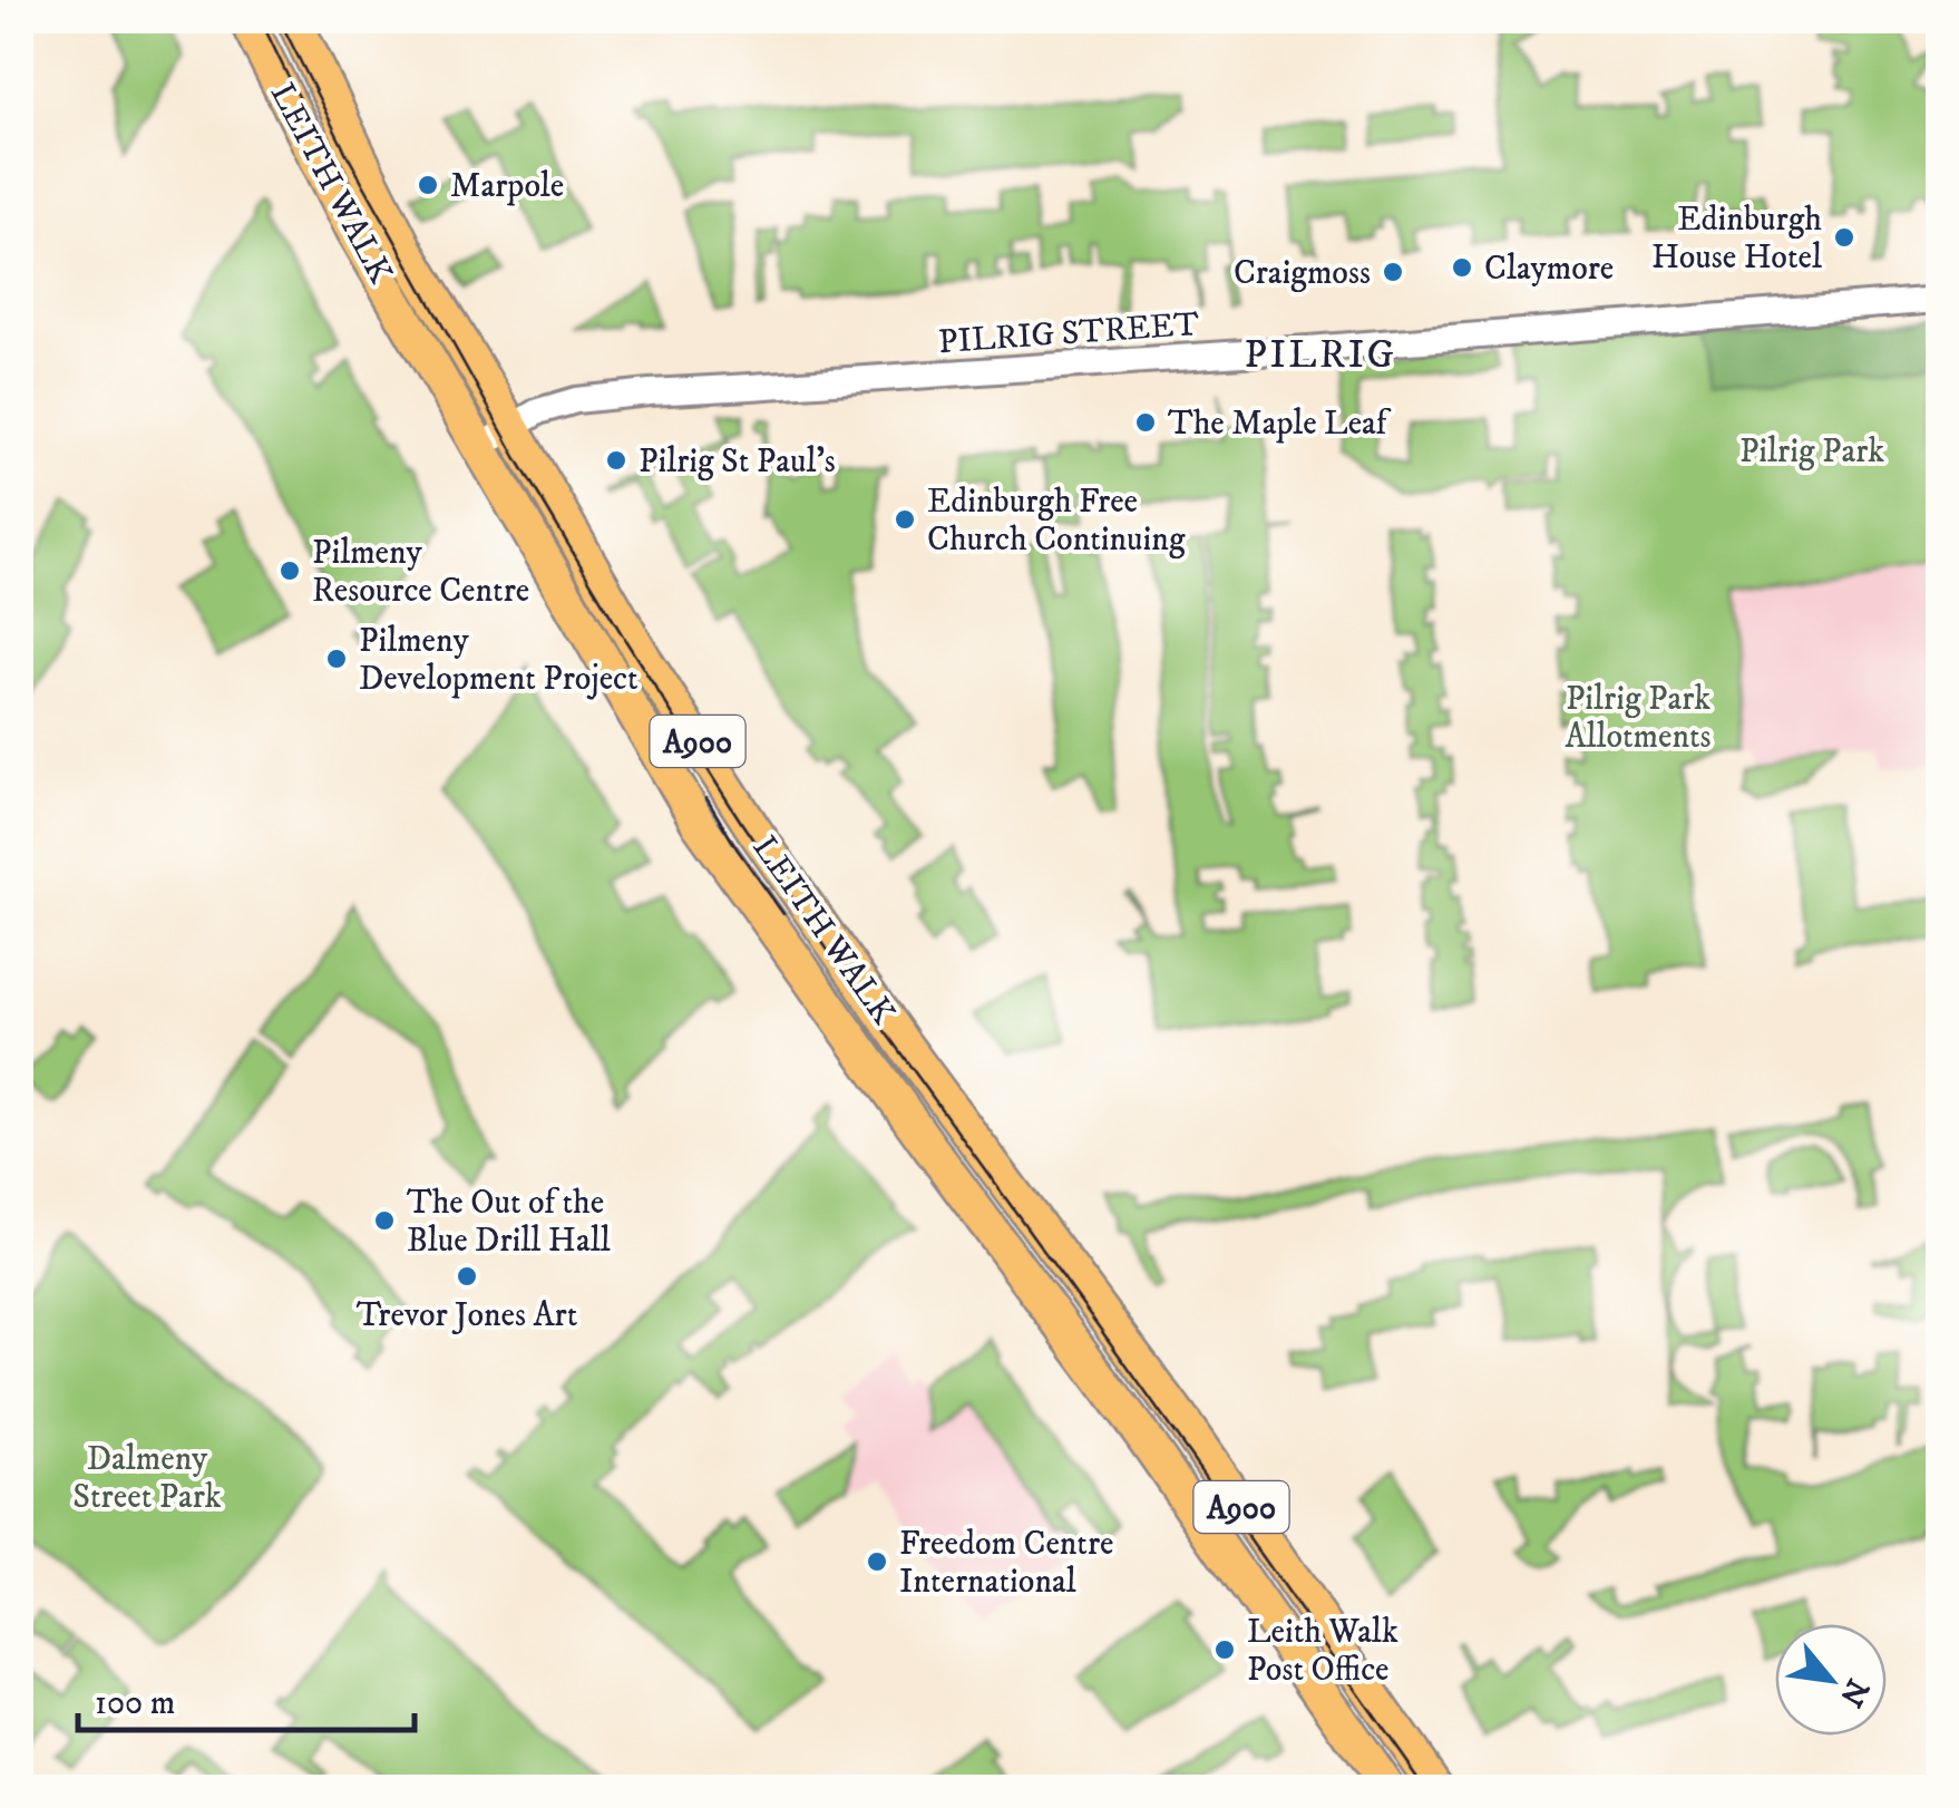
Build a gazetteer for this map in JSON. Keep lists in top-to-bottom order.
{
  "streets": {
    "main road": ["LEITH WALK", "A900"],
    "street": ["PILRIG STREET"]
  },
  "crossings": [
    ["LEITH WALK", "PILRIG STREET"]
  ],
  "districts": ["PILRIG"],
  "parks": ["Pilrig Park", "Pilrig Park Allotments", "Dalmeny Street Park"],
  "places": [
    "Marpole",
    "Edinburgh House Hotel",
    "Claymore",
    "Craigmoss",
    "The Maple Leaf",
    "Pilrig St Paul's",
    "Edinburgh Free Church Continuing",
    "Pilmeny Resource Centre",
    "Pilmeny Development Project",
    "The Out of the Blue Drill Hall",
    "Trevor Jones Art",
    "Freedom Centre International",
    "Leith Walk Post Office"
  ],
  "scale_bar": "100 m",
  "north": "bottom right"
}
